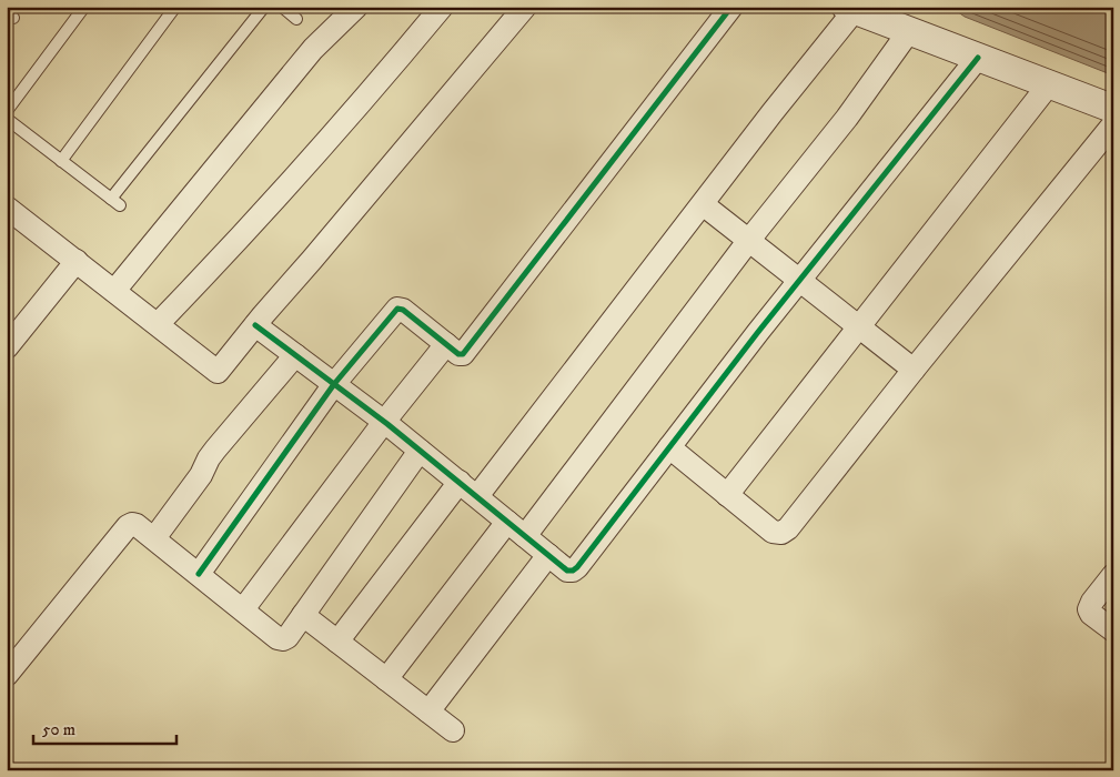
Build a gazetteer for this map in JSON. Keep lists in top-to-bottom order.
{
  "scale_bar": "50 m"
}
